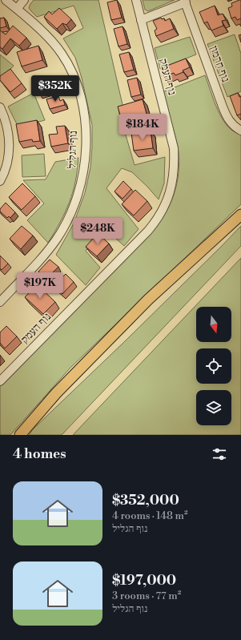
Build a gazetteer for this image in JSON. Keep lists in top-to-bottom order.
{
  "streets": {
    "street": ["נוף חרמון", "נוף העמק", "נוף הגליל"]
  },
  "north": "bottom",
  "page": {
    "price": [
      "$352K",
      "$184K",
      "$248K",
      "$197K"
    ],
    "heading": "4 homes",
    "list": [
      {
        "name": "$352,000",
        "note": "4 rooms · 148 m² · נוף הגליל"
      },
      {
        "name": "$197,000",
        "note": "3 rooms · 77 m² · נוף הגליל"
      }
    ]
  }
}
